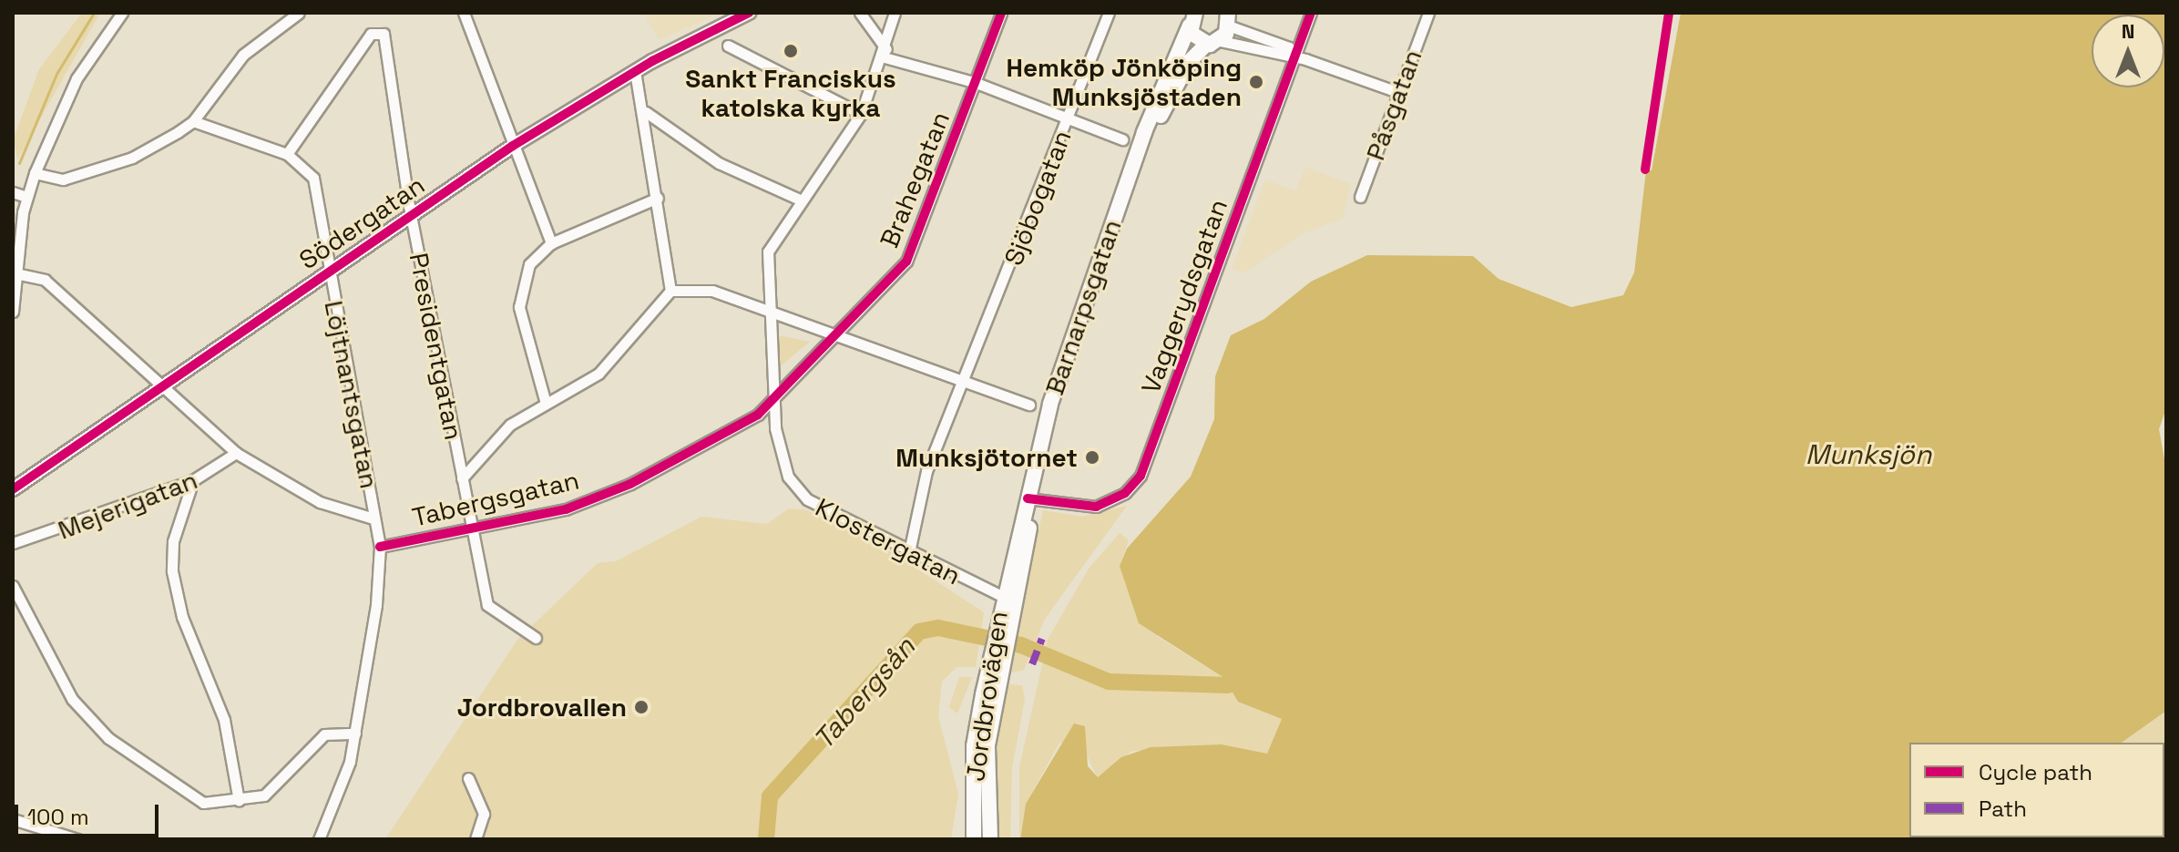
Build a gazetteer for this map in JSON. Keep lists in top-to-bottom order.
{
  "streets": {
    "main road": ["Barnarpsgatan", "Jordbrovägen"],
    "street": [
      "Påsgatan",
      "Brahegatan",
      "Sjöbogatan",
      "Södergatan",
      "Vaggerydsgatan",
      "Presidentgatan",
      "Löjtnantsgatan",
      "Tabergsgatan",
      "Mejerigatan",
      "Klostergatan"
    ]
  },
  "crossings": [
    ["Brahegatan", "Tabergsgatan"],
    ["Brahegatan", "Klostergatan"],
    ["Sjöbogatan", "Klostergatan"],
    ["Södergatan", "Presidentgatan"],
    ["Södergatan", "Löjtnantsgatan"],
    ["Vaggerydsgatan", "Barnarpsgatan"],
    ["Barnarpsgatan", "Klostergatan"],
    ["Barnarpsgatan", "Jordbrovägen"],
    ["Presidentgatan", "Löjtnantsgatan"],
    ["Presidentgatan", "Tabergsgatan"],
    ["Löjtnantsgatan", "Tabergsgatan"],
    ["Tabergsgatan", "Klostergatan"],
    ["Klostergatan", "Jordbrovägen"]
  ],
  "water": ["Munksjön", "Tabergsån"],
  "places": [
    "Sankt Franciskus katolska kyrka",
    "Hemköp Jönköping Munksjöstaden",
    "Munksjötornet",
    "Jordbrovallen"
  ],
  "legend": ["Cycle path", "Path"],
  "scale_bar": "100 m",
  "north": "top"
}
